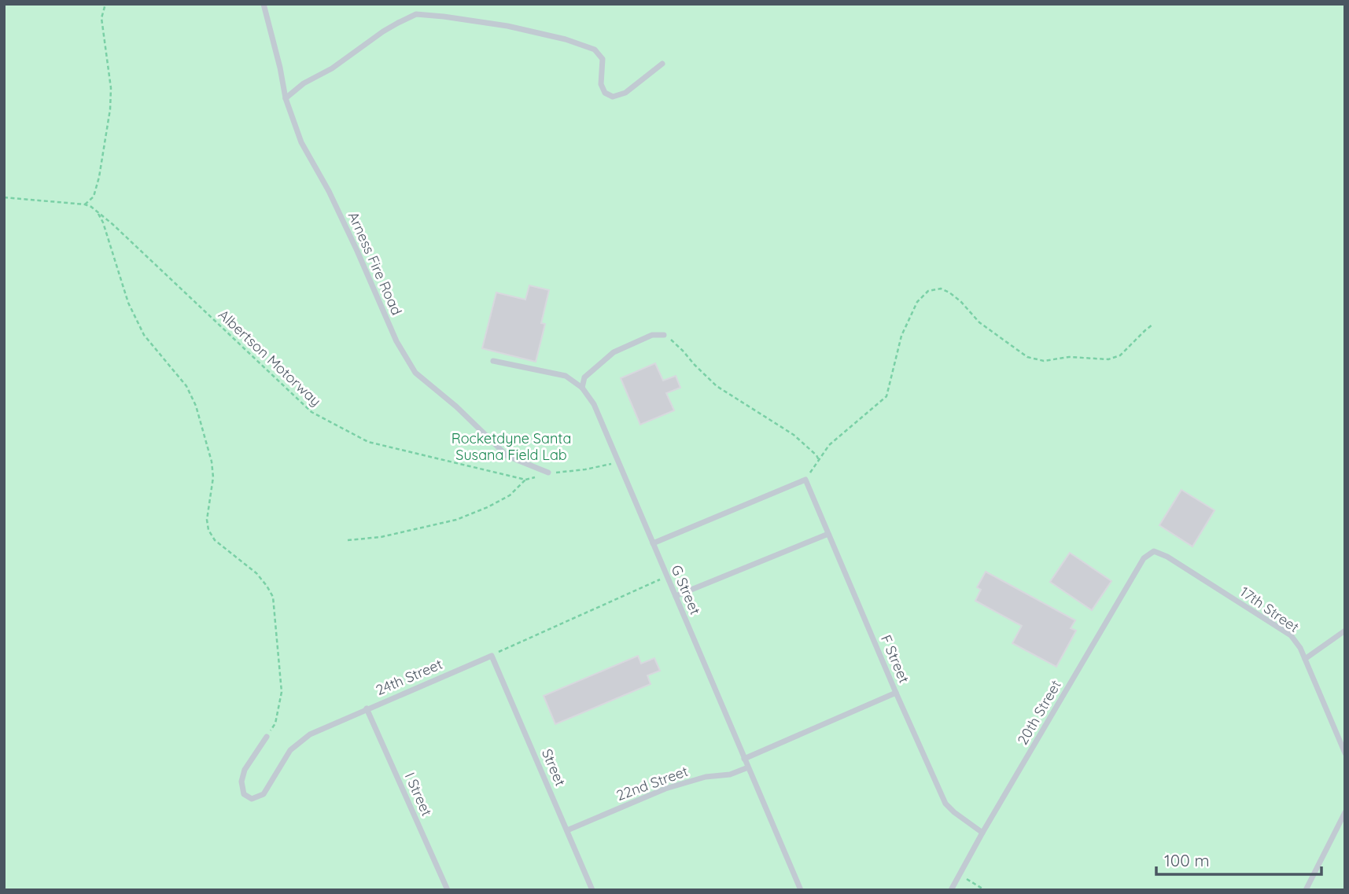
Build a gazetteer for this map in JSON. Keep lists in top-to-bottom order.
{
  "streets": {
    "lane": [
      "Arness Fire Road",
      "G Street",
      "17th Street",
      "F Street",
      "24th Street",
      "20th Street",
      "Street",
      "22nd Street",
      "I Street"
    ],
    "path": ["Albertson Motorway"]
  },
  "crossings": [
    ["G Street", "22nd Street"],
    ["17th Street", "20th Street"],
    ["F Street", "20th Street"],
    ["24th Street", "Street"],
    ["24th Street", "I Street"],
    ["Street", "22nd Street"]
  ],
  "parks": ["Rocketdyne Santa Susana Field Lab"],
  "scale_bar": "100 m"
}
